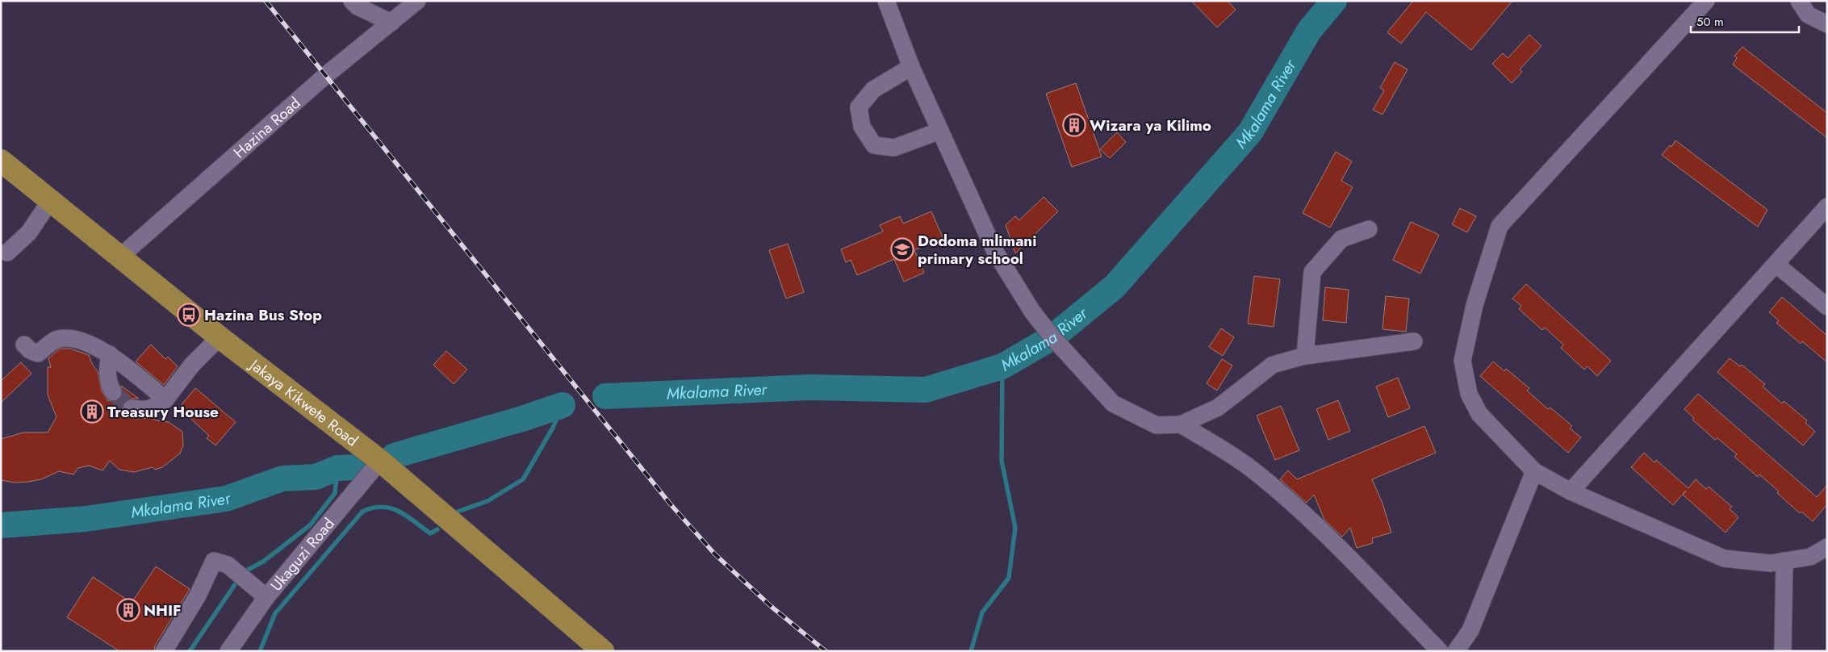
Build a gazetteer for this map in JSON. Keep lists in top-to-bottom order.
{
  "streets": {
    "main road": ["Jakaya Kikwete Road"],
    "street": ["Hazina Road", "Ukaguzi Road"]
  },
  "crossings": [
    ["Hazina Road", "Jakaya Kikwete Road"],
    ["Jakaya Kikwete Road", "Ukaguzi Road"]
  ],
  "water": ["Mkalama River"],
  "places": {
    "building": ["Wizara ya Kilimo", "Treasury House", "NHIF"],
    "school or university": ["Dodoma mlimani primary school"],
    "bus stop": ["Hazina Bus Stop"]
  },
  "scale_bar": "50 m"
}
